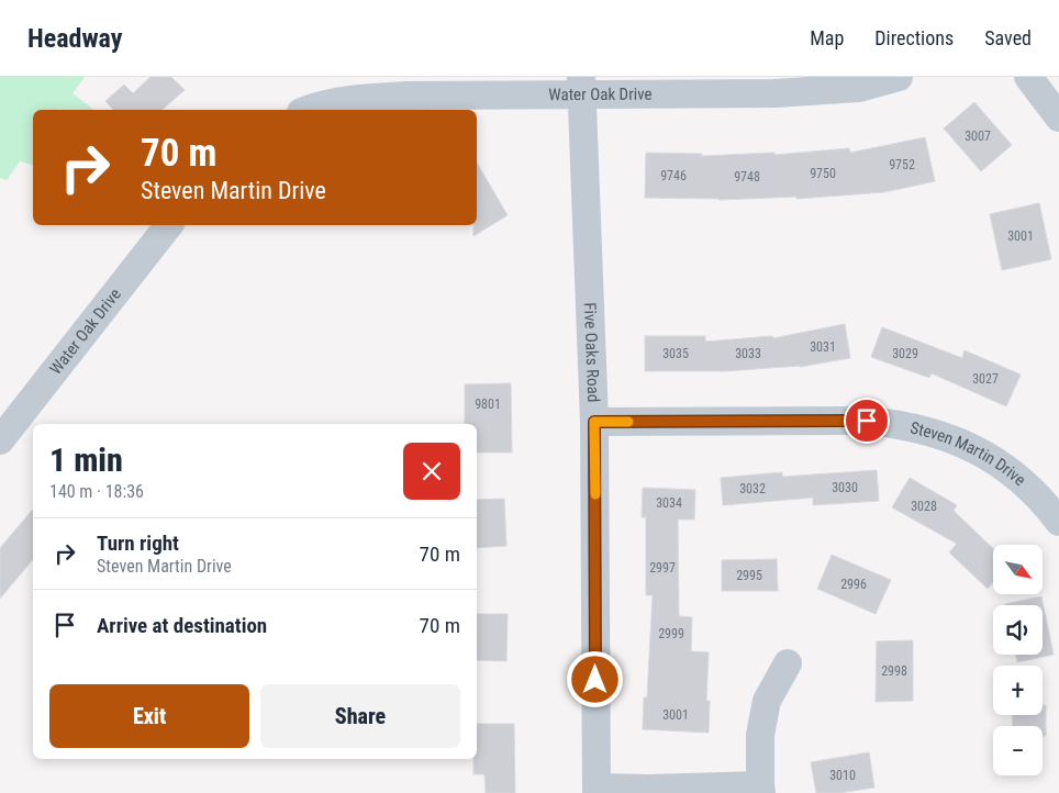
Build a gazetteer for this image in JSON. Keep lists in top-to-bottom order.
{
  "streets": {
    "street": ["Water Oak Drive", "Five Oaks Road", "Steven Martin Drive"]
  },
  "crossings": [
    ["Water Oak Drive", "Five Oaks Road"],
    ["Five Oaks Road", "Steven Martin Drive"]
  ],
  "house_numbers": [
    "3007",
    "9752",
    "9750",
    "9746",
    "9748",
    "3001",
    "3031",
    "3035",
    "3033",
    "3029",
    "3027",
    "9801",
    "3030",
    "3032",
    "3034",
    "3028",
    "2997",
    "2995",
    "2996",
    "2999",
    "2998",
    "3001",
    "3010"
  ],
  "north": "bottom right",
  "page": {
    "header": "Headway",
    "nav": ["Map", "Directions", "Saved"],
    "turn": ["70 m", "Steven Martin Drive"],
    "heading": ["1 min", "140 m · 18:36"],
    "list": [
      {
        "name": "Turn right",
        "note": "Steven Martin Drive",
        "value": "70 m"
      },
      {
        "name": "Arrive at destination",
        "value": "70 m"
      }
    ],
    "map_buttons": ["+", "−"],
    "buttons": ["Exit", "Share"]
  }
}
